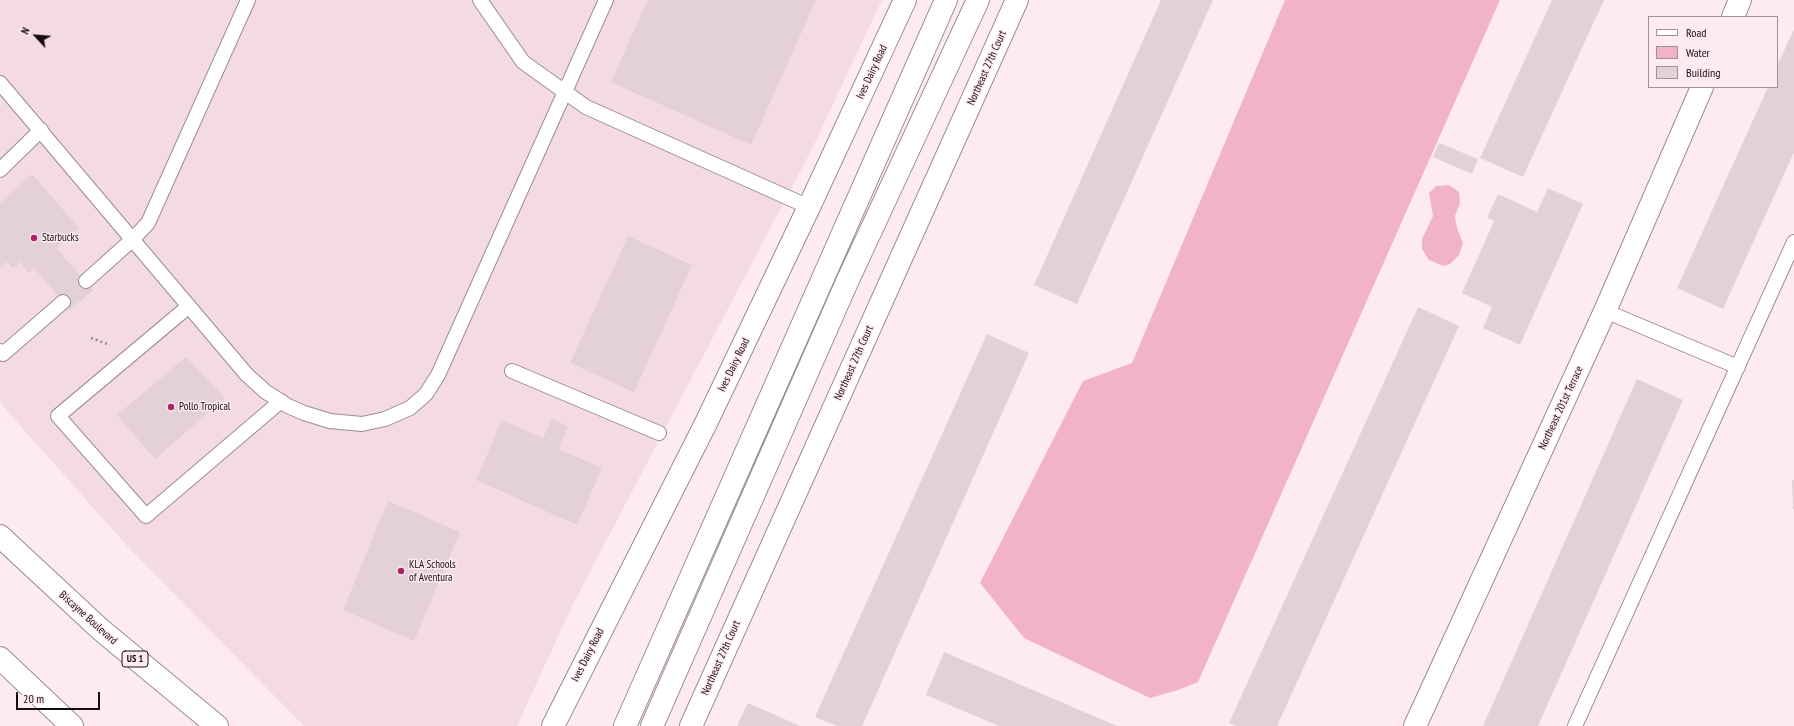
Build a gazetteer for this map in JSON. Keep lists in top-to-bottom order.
{
  "streets": {
    "street": [
      "Northeast 27th Court",
      "Ives Dairy Road",
      "Northeast 201st Terrace",
      "Biscayne Boulevard",
      "US 1"
    ]
  },
  "places": ["Starbucks", "Pollo Tropical", "KLA Schools of Aventura"],
  "legend": ["Road", "Water", "Building"],
  "scale_bar": "20 m",
  "north": "top left"
}
